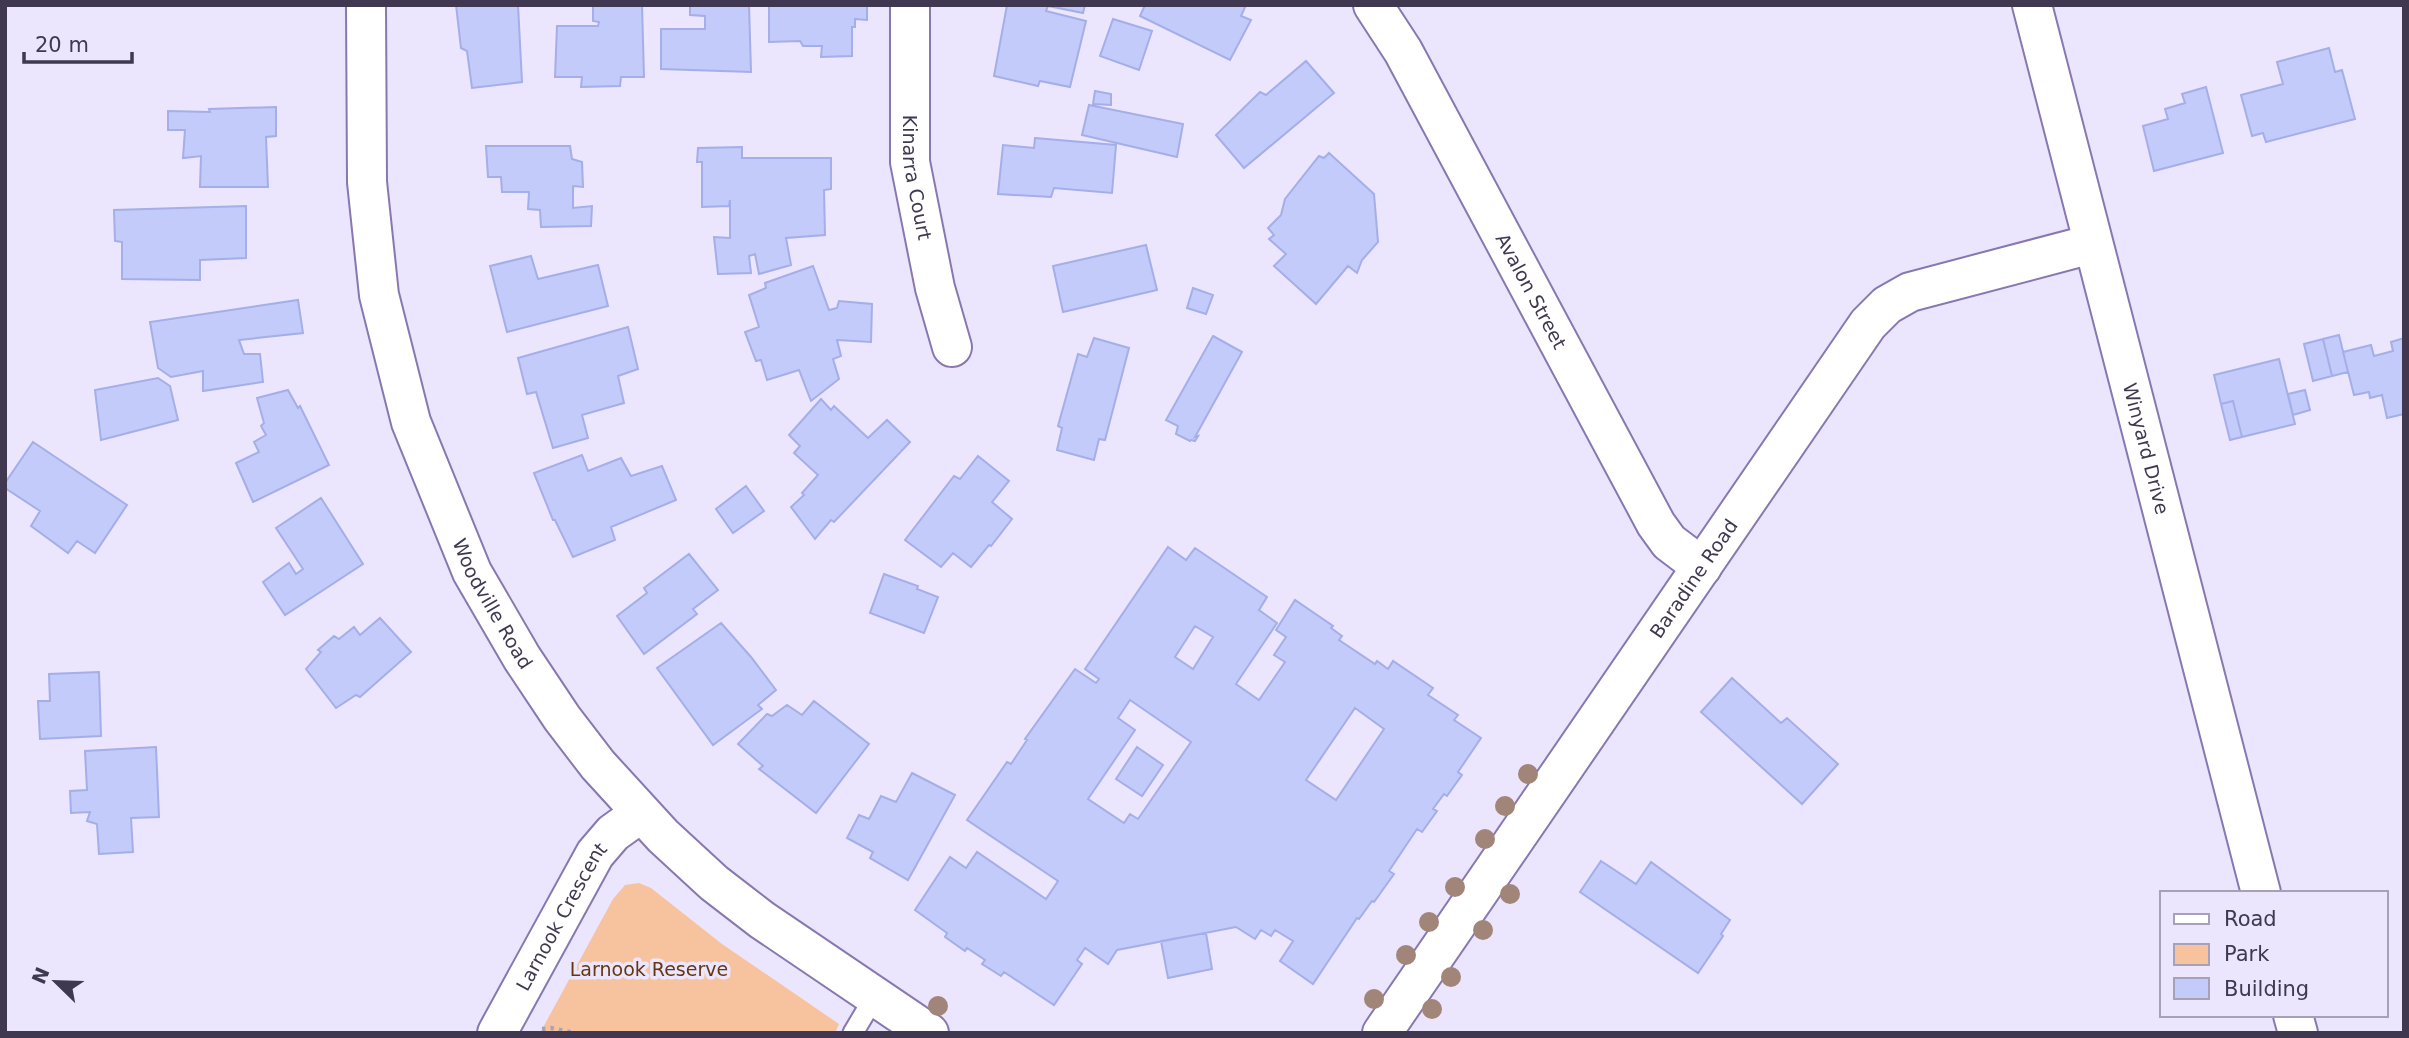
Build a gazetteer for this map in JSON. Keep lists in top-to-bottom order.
{
  "streets": {
    "street": [
      "Kinarra Court",
      "Avalon Street",
      "Winyard Drive",
      "Baradine Road",
      "Woodville Road",
      "Larnook Crescent"
    ]
  },
  "crossings": [
    ["Avalon Street", "Baradine Road"],
    ["Winyard Drive", "Baradine Road"],
    ["Woodville Road", "Larnook Crescent"]
  ],
  "parks": ["Larnook Reserve"],
  "legend": ["Road", "Park", "Building"],
  "scale_bar": "20 m",
  "north": "top left"
}
